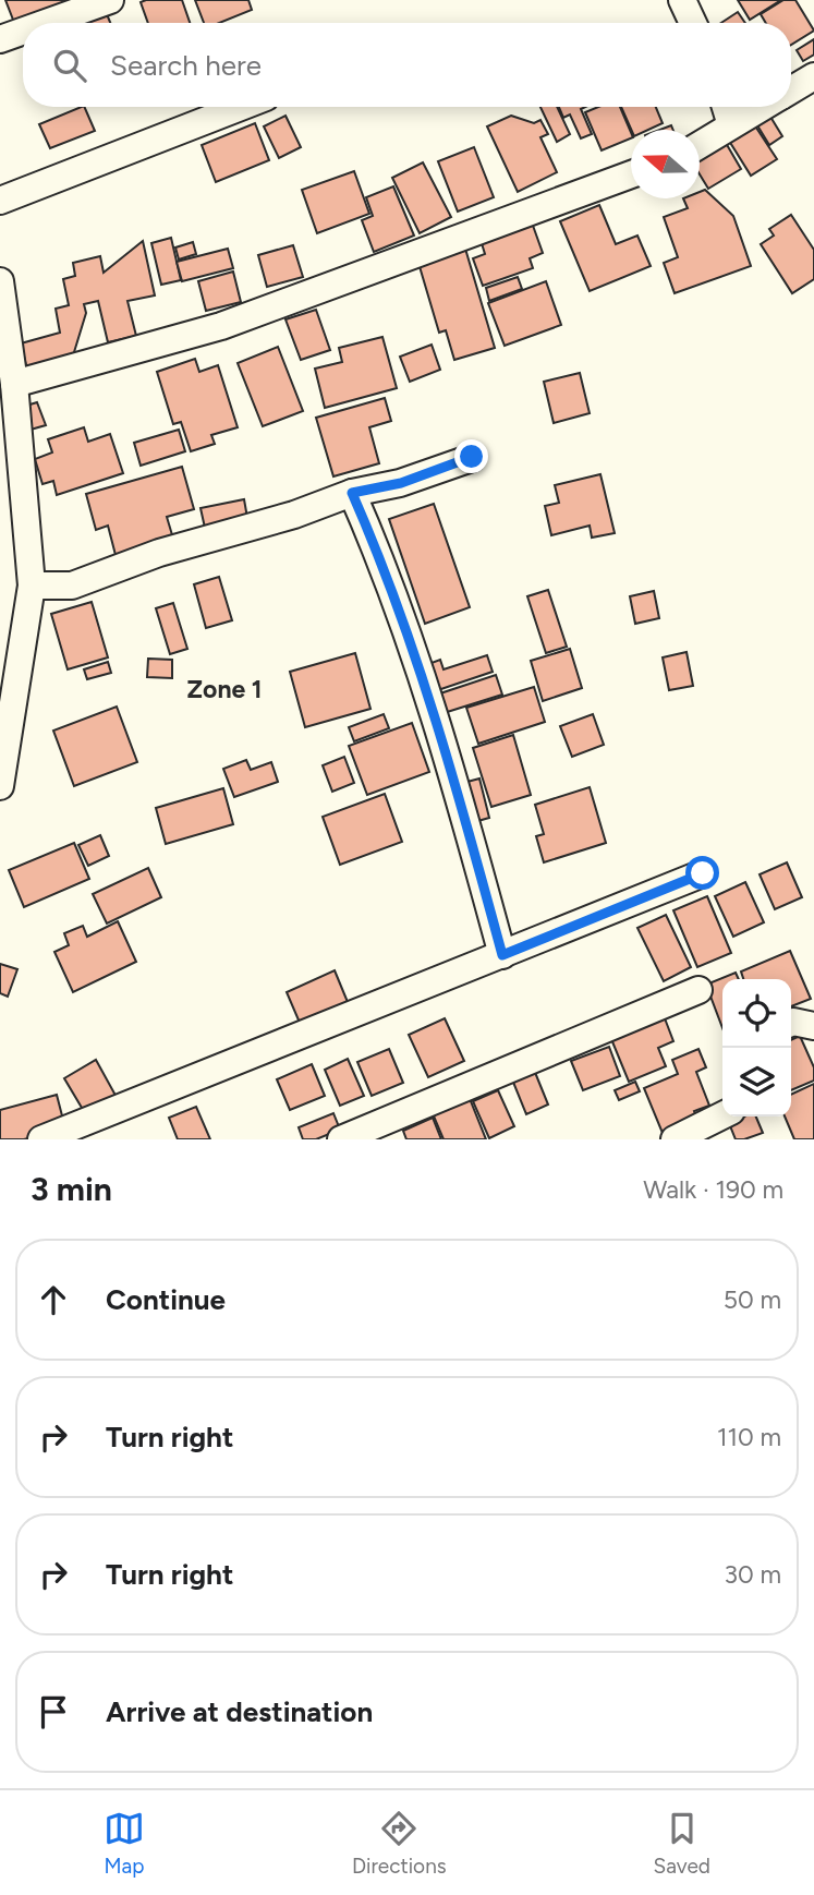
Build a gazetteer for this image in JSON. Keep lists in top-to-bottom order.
{
  "districts": ["Zone 1"],
  "north": "left",
  "page": {
    "search": "Search here",
    "heading": ["3 min", "Walk · 190 m"],
    "list": [
      ["Continue", "50 m"],
      ["Turn right", "110 m"],
      ["Turn right", "30 m"],
      "Arrive at destination"
    ],
    "nav": ["Map", "Directions", "Saved"]
  }
}
